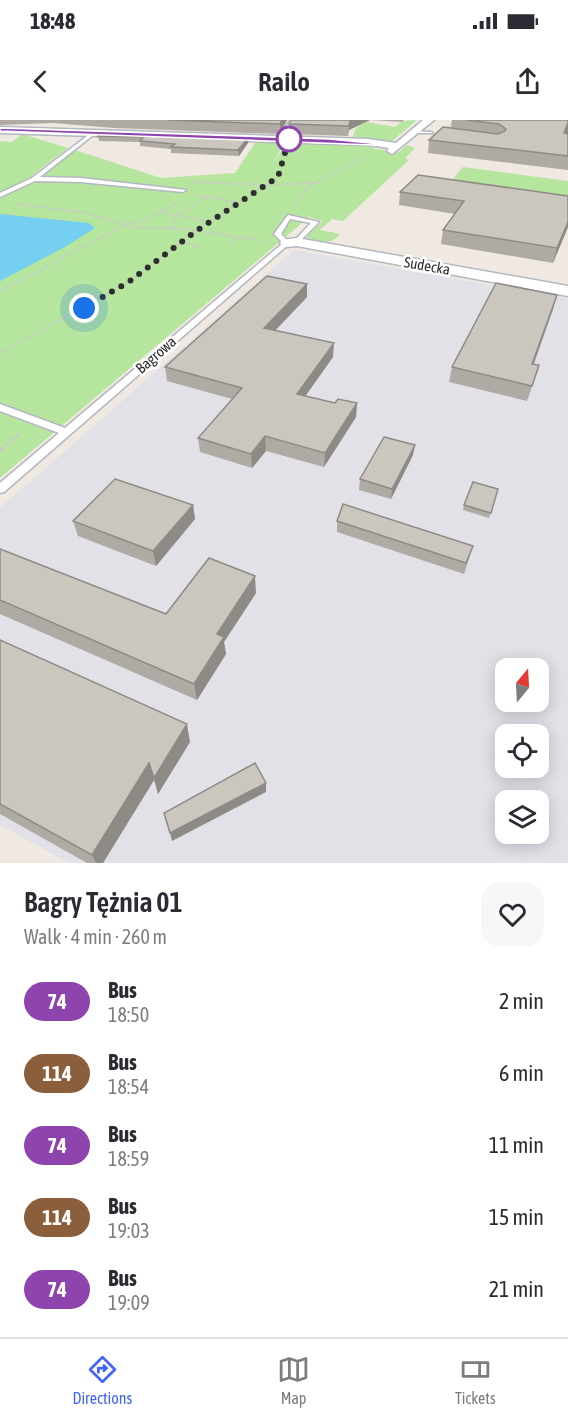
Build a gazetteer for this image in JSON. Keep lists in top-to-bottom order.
{
  "streets": {
    "street": ["Sudecka"],
    "lane": ["Bagrowa"]
  },
  "crossings": [
    ["Sudecka", "Bagrowa"]
  ],
  "lines": ["bus line 74"],
  "north": "top",
  "page": {
    "status": "18:48",
    "header": "Railo",
    "heading": ["Bagry Tężnia 01", "Walk · 4 min · 260 m"],
    "list": [
      {
        "mark": "74",
        "name": "Bus",
        "note": "18:50",
        "value": "2 min"
      },
      {
        "mark": "114",
        "name": "Bus",
        "note": "18:54",
        "value": "6 min"
      },
      {
        "mark": "74",
        "name": "Bus",
        "note": "18:59",
        "value": "11 min"
      },
      {
        "mark": "114",
        "name": "Bus",
        "note": "19:03",
        "value": "15 min"
      },
      {
        "mark": "74",
        "name": "Bus",
        "note": "19:09",
        "value": "21 min"
      }
    ],
    "tabs": ["Directions", "Map", "Tickets"]
  }
}
